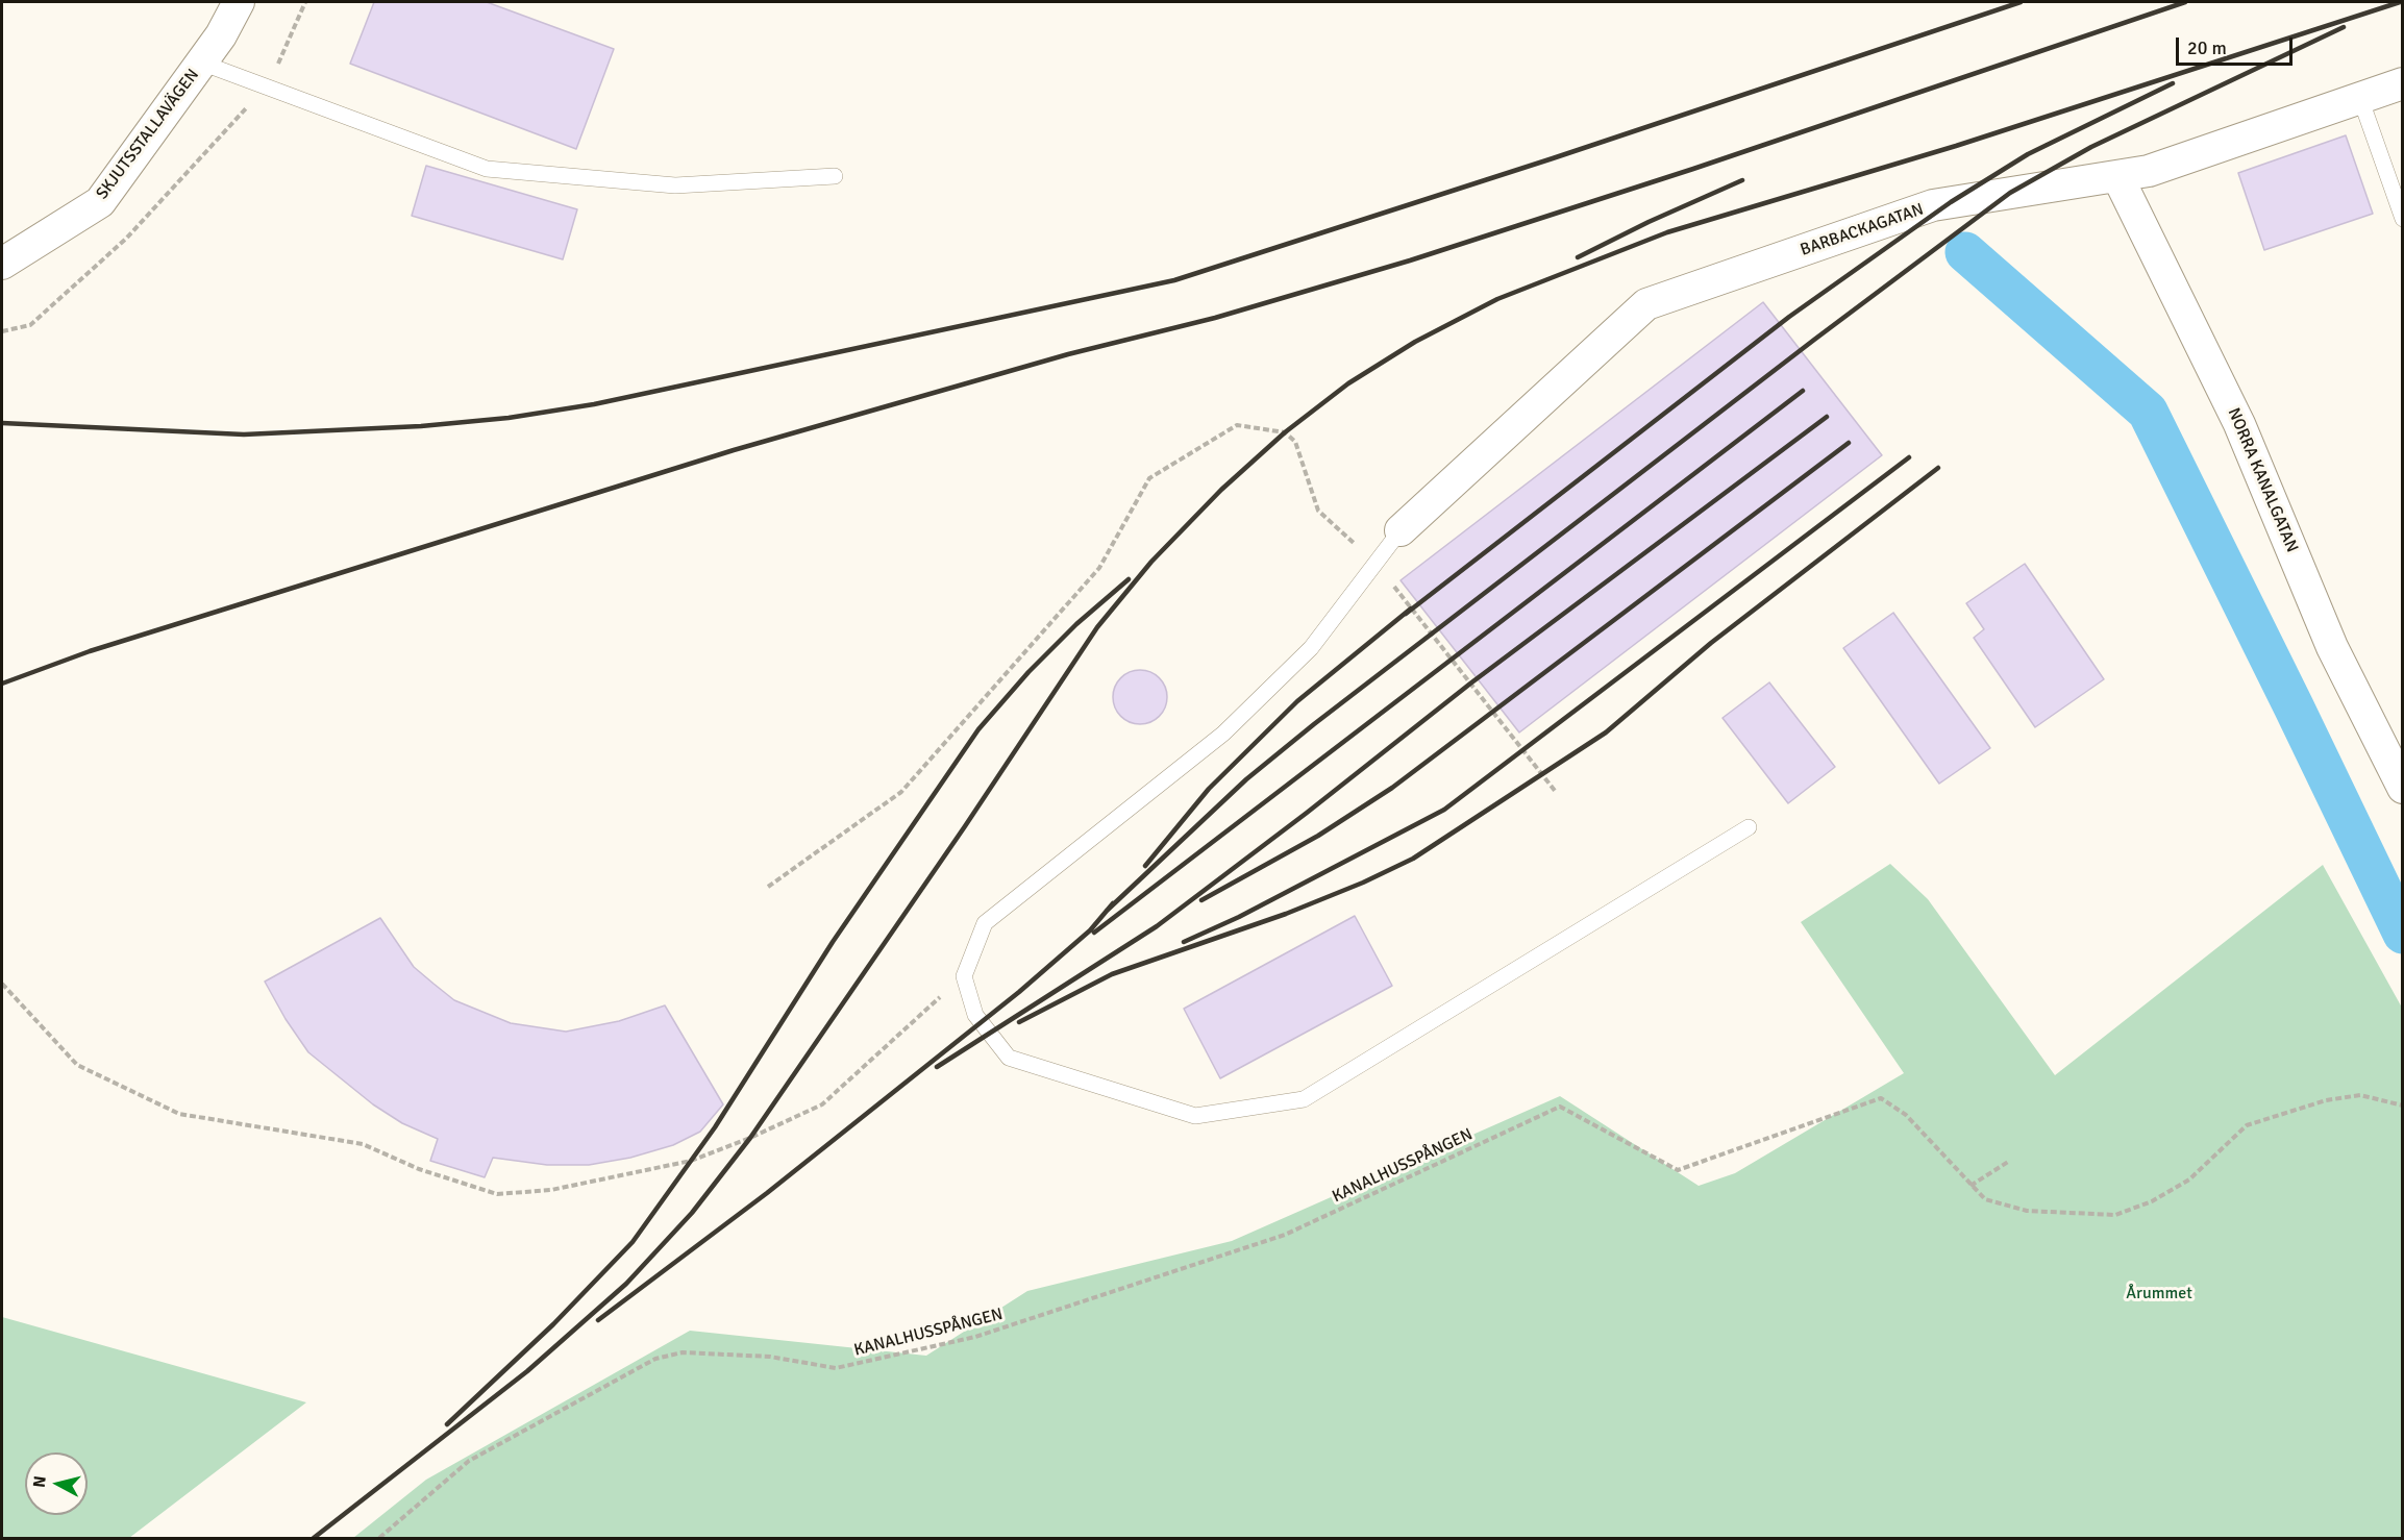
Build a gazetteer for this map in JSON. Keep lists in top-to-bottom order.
{
  "streets": {
    "street": ["SKJUTSSTALLAVÄGEN", "BARBACKAGATAN", "NORRA KANALGATAN"],
    "path": ["KANALHUSSPÅNGEN"]
  },
  "crossings": [
    ["BARBACKAGATAN", "NORRA KANALGATAN"]
  ],
  "parks": ["Årummet"],
  "scale_bar": "20 m",
  "north": "left"
}
